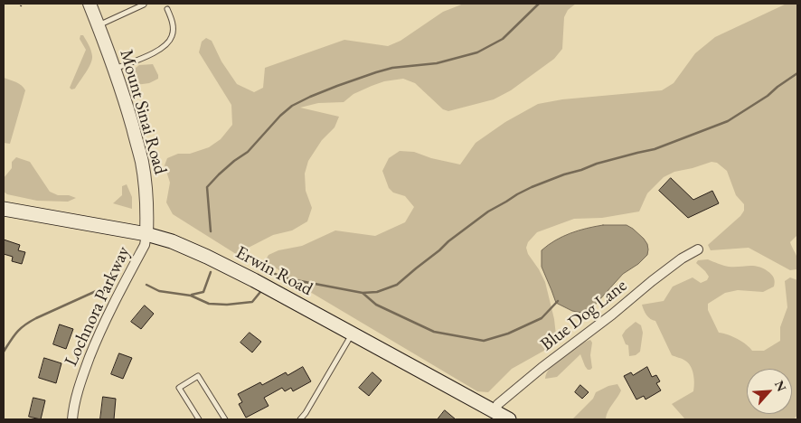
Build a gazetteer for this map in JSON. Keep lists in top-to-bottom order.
{
  "streets": {
    "main road": ["Erwin Road"],
    "street": ["Mount Sinai Road", "Lochnora Parkway", "Blue Dog Lane"]
  },
  "crossings": [
    ["Mount Sinai Road", "Erwin Road"],
    ["Mount Sinai Road", "Lochnora Parkway"],
    ["Erwin Road", "Lochnora Parkway"],
    ["Erwin Road", "Blue Dog Lane"]
  ],
  "north": "top right"
}
